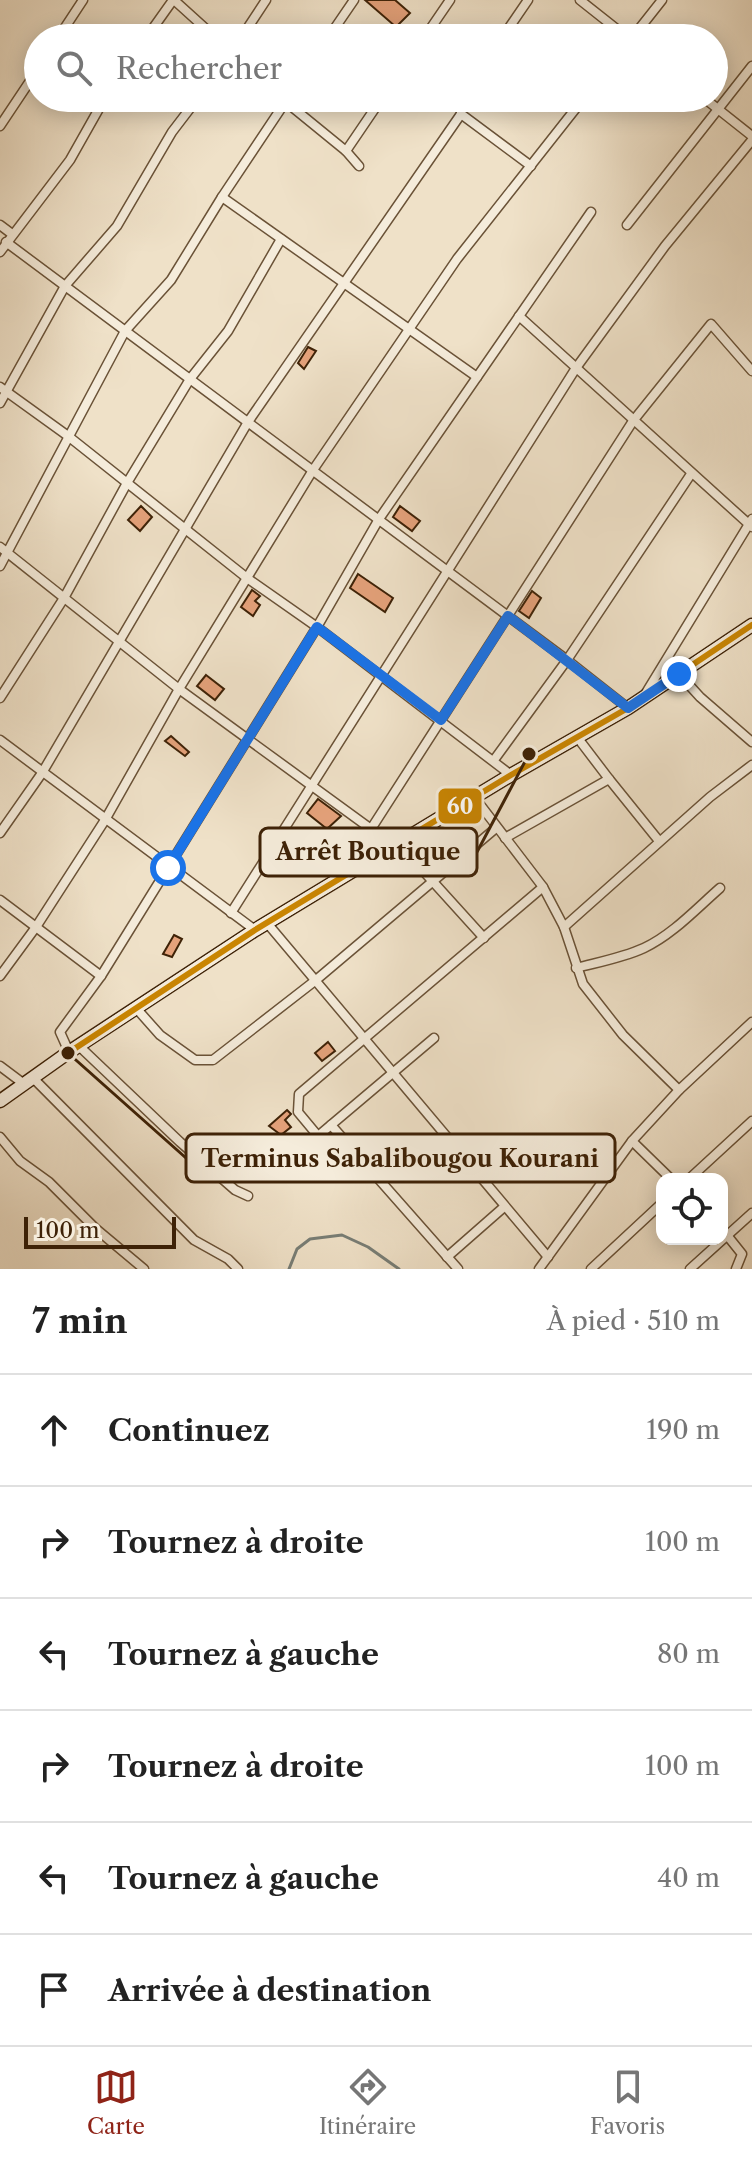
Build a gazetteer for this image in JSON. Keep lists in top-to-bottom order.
{
  "places": ["Arrêt Boutique", "Terminus Sabalibougou Kourani"],
  "lines": ["transit line 60"],
  "scale_bar": "100 m",
  "page": {
    "search": "Rechercher",
    "scale": "100 m",
    "heading": ["7 min", "À pied · 510 m"],
    "list": [
      ["Continuez", "190 m"],
      ["Tournez à droite", "100 m"],
      ["Tournez à gauche", "80 m"],
      ["Tournez à droite", "100 m"],
      ["Tournez à gauche", "40 m"],
      "Arrivée à destination"
    ],
    "nav": ["Carte", "Itinéraire", "Favoris"]
  }
}
